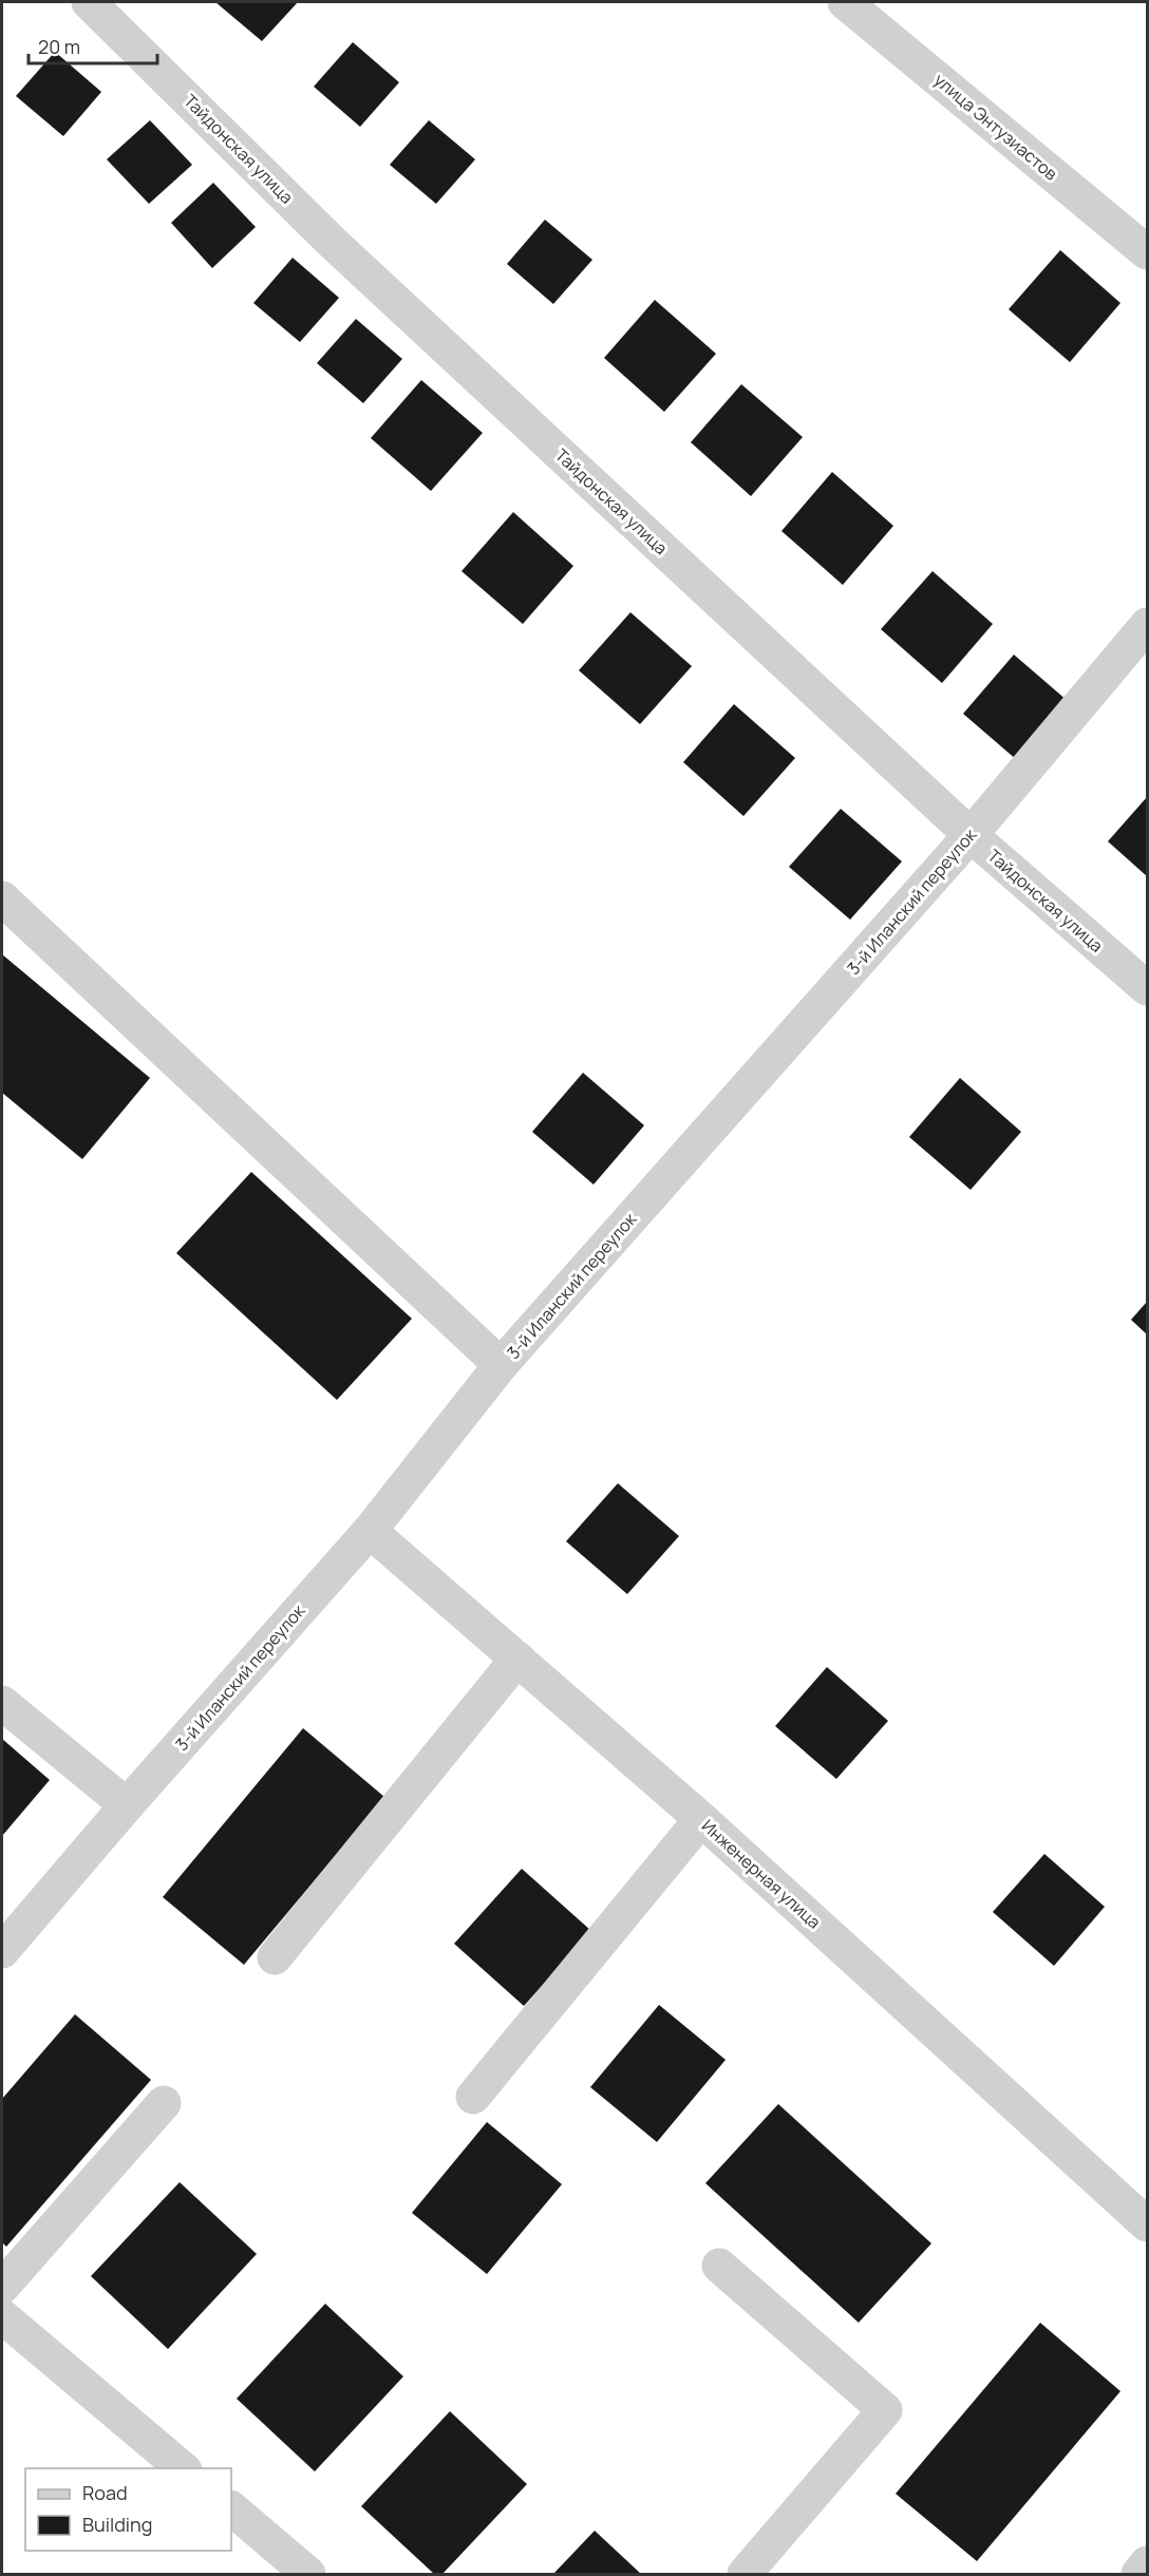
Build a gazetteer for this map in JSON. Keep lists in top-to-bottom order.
{
  "streets": {
    "street": [
      "улица Энтузиастов",
      "Тайдонская улица",
      "3-й Иланский переулок",
      "Инженерная улица"
    ]
  },
  "crossings": [
    ["Тайдонская улица", "3-й Иланский переулок"],
    ["3-й Иланский переулок", "Инженерная улица"]
  ],
  "legend": ["Road", "Building"],
  "scale_bar": "20 m"
}
